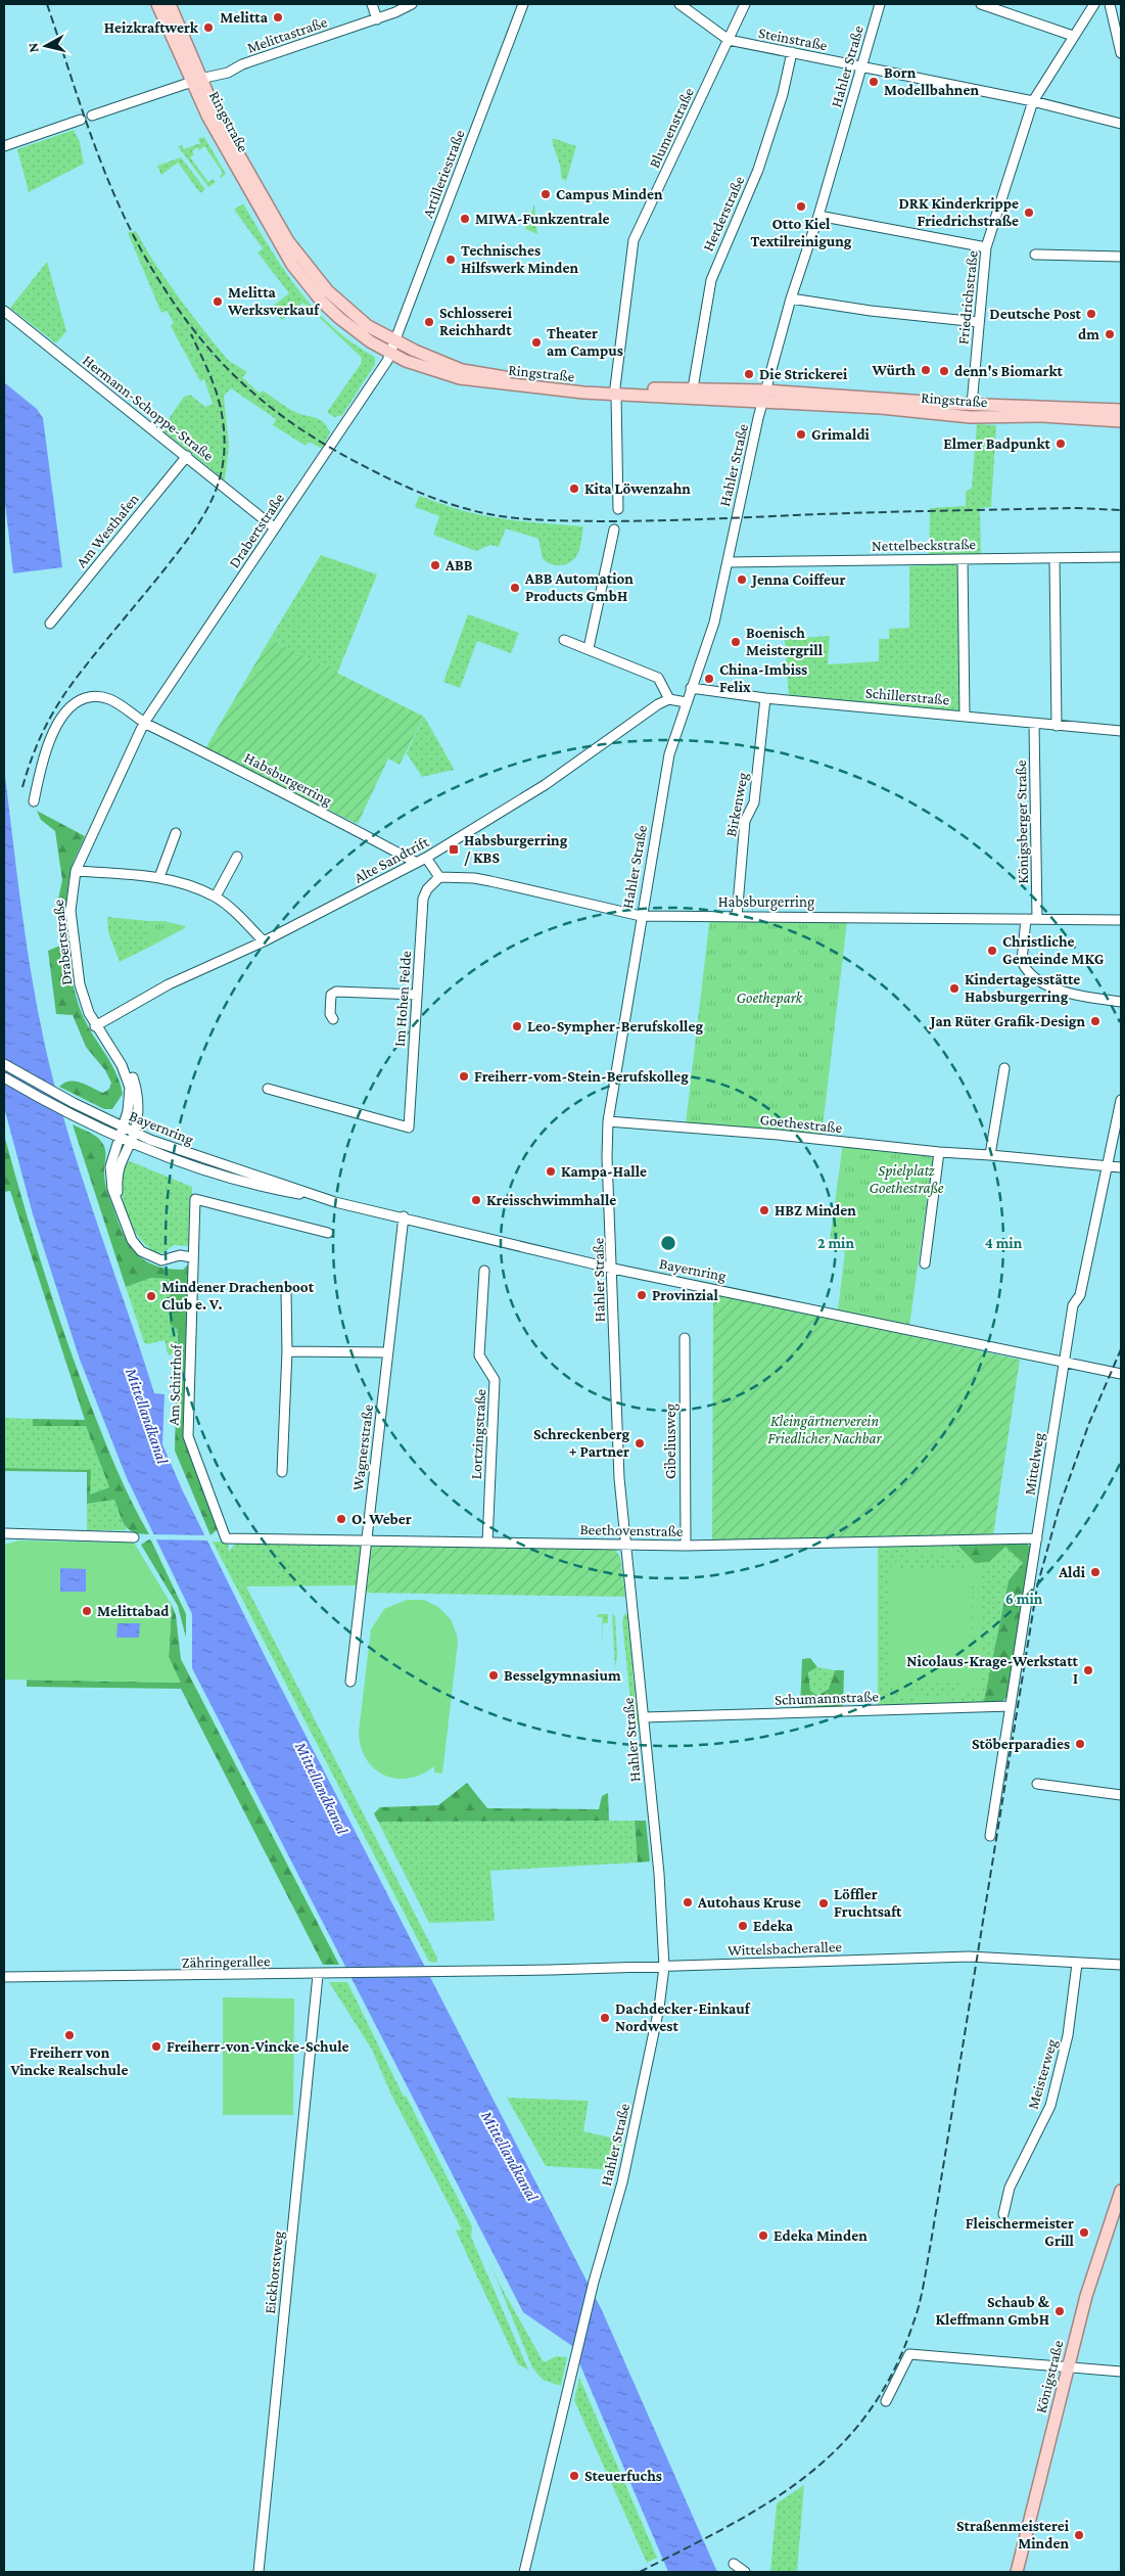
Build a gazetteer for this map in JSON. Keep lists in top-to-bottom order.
{
  "streets": {
    "main road": ["Ringstraße", "Königstraße"],
    "street": [
      "Melittastraße",
      "Steinstraße",
      "Hahler Straße",
      "Blumenstraße",
      "Artilleriestraße",
      "Herderstraße",
      "Friedrichstraße",
      "Hermann-Schoppe-Straße",
      "Am Westhafen",
      "Drabertstraße",
      "Nettelbeckstraße",
      "Schillerstraße",
      "Habsburgerring",
      "Birkenweg",
      "Königsberger Straße",
      "Alte Sandtrift",
      "Im Hohen Felde",
      "Goethestraße",
      "Bayernring",
      "Am Schirrhof",
      "Lortzingstraße",
      "Gibeliusweg",
      "Wagnerstraße",
      "Mittelweg",
      "Beethovenstraße",
      "Schumannstraße",
      "Wittelsbacherallee",
      "Zähringerallee",
      "Meisterweg",
      "Eickhorstweg"
    ]
  },
  "crossings": [
    ["Melittastraße", "Ringstraße"],
    ["Steinstraße", "Hahler Straße"],
    ["Steinstraße", "Blumenstraße"],
    ["Steinstraße", "Herderstraße"],
    ["Steinstraße", "Friedrichstraße"],
    ["Hahler Straße", "Ringstraße"],
    ["Hahler Straße", "Nettelbeckstraße"],
    ["Hahler Straße", "Schillerstraße"],
    ["Hahler Straße", "Habsburgerring"],
    ["Hahler Straße", "Goethestraße"],
    ["Hahler Straße", "Bayernring"],
    ["Hahler Straße", "Beethovenstraße"],
    ["Hahler Straße", "Schumannstraße"],
    ["Hahler Straße", "Wittelsbacherallee"],
    ["Ringstraße", "Blumenstraße"],
    ["Ringstraße", "Artilleriestraße"],
    ["Ringstraße", "Herderstraße"],
    ["Ringstraße", "Friedrichstraße"],
    ["Ringstraße", "Drabertstraße"],
    ["Artilleriestraße", "Drabertstraße"],
    ["Hermann-Schoppe-Straße", "Am Westhafen"],
    ["Hermann-Schoppe-Straße", "Drabertstraße"],
    ["Drabertstraße", "Habsburgerring"],
    ["Drabertstraße", "Alte Sandtrift"],
    ["Drabertstraße", "Bayernring"],
    ["Schillerstraße", "Birkenweg"],
    ["Schillerstraße", "Königsberger Straße"],
    ["Habsburgerring", "Birkenweg"],
    ["Habsburgerring", "Königsberger Straße"],
    ["Habsburgerring", "Alte Sandtrift"],
    ["Habsburgerring", "Im Hohen Felde"],
    ["Goethestraße", "Mittelweg"],
    ["Bayernring", "Wagnerstraße"],
    ["Bayernring", "Mittelweg"],
    ["Am Schirrhof", "Beethovenstraße"],
    ["Lortzingstraße", "Beethovenstraße"],
    ["Gibeliusweg", "Beethovenstraße"],
    ["Wagnerstraße", "Beethovenstraße"],
    ["Mittelweg", "Beethovenstraße"],
    ["Mittelweg", "Schumannstraße"],
    ["Wittelsbacherallee", "Zähringerallee"],
    ["Wittelsbacherallee", "Meisterweg"],
    ["Zähringerallee", "Eickhorstweg"]
  ],
  "water": ["Mittellandkanal"],
  "parks": ["Goethepark", "Spielplatz Goethestraße", "Kleingärtnerverein Friedlicher Nachbar"],
  "places": {
    "other": [
      "Melitta",
      "Heizkraftwerk",
      "Born Modellbahnen",
      "Campus Minden",
      "Otto Kiel Textilreinigung",
      "DRK Kinderkrippe Friedrichstraße",
      "MIWA-Funkzentrale",
      "Technisches Hilfswerk Minden",
      "Melitta Werksverkauf",
      "Deutsche Post",
      "Schlosserei Reichhardt",
      "dm",
      "Theater am Campus",
      "Würth",
      "denn's Biomarkt",
      "Die Strickerei",
      "Grimaldi",
      "Elmer Badpunkt",
      "Kita Löwenzahn",
      "ABB",
      "Jenna Coiffeur",
      "ABB Automation Products GmbH",
      "Boenisch Meistergrill",
      "China-Imbiss Felix",
      "Christliche Gemeinde MKG",
      "Kindertagesstätte Habsburgerring",
      "Jan Rüter Grafik-Design",
      "Leo-Sympher-Berufskolleg",
      "Freiherr-vom-Stein-Berufskolleg",
      "Kampa-Halle",
      "Kreisschwimmhalle",
      "HBZ Minden",
      "Provinzial",
      "Mindener Drachenboot Club e. V.",
      "Schreckenberg + Partner",
      "O. Weber",
      "Aldi",
      "Melittabad",
      "Nicolaus-Krage-Werkstatt I",
      "Besselgymnasium",
      "Stöberparadies",
      "Autohaus Kruse",
      "Löffler Fruchtsaft",
      "Edeka",
      "Dachdecker-Einkauf Nordwest",
      "Freiherr von Vincke Realschule",
      "Freiherr-von-Vincke-Schule",
      "Fleischermeister Grill",
      "Edeka Minden",
      "Schaub & Kleffmann GmbH",
      "Steuerfuchs",
      "Straßenmeisterei Minden"
    ],
    "transit": ["Habsburgerring / KBS"]
  },
  "north": "left",
  "rings": ["2 min", "4 min", "6 min"]
}
